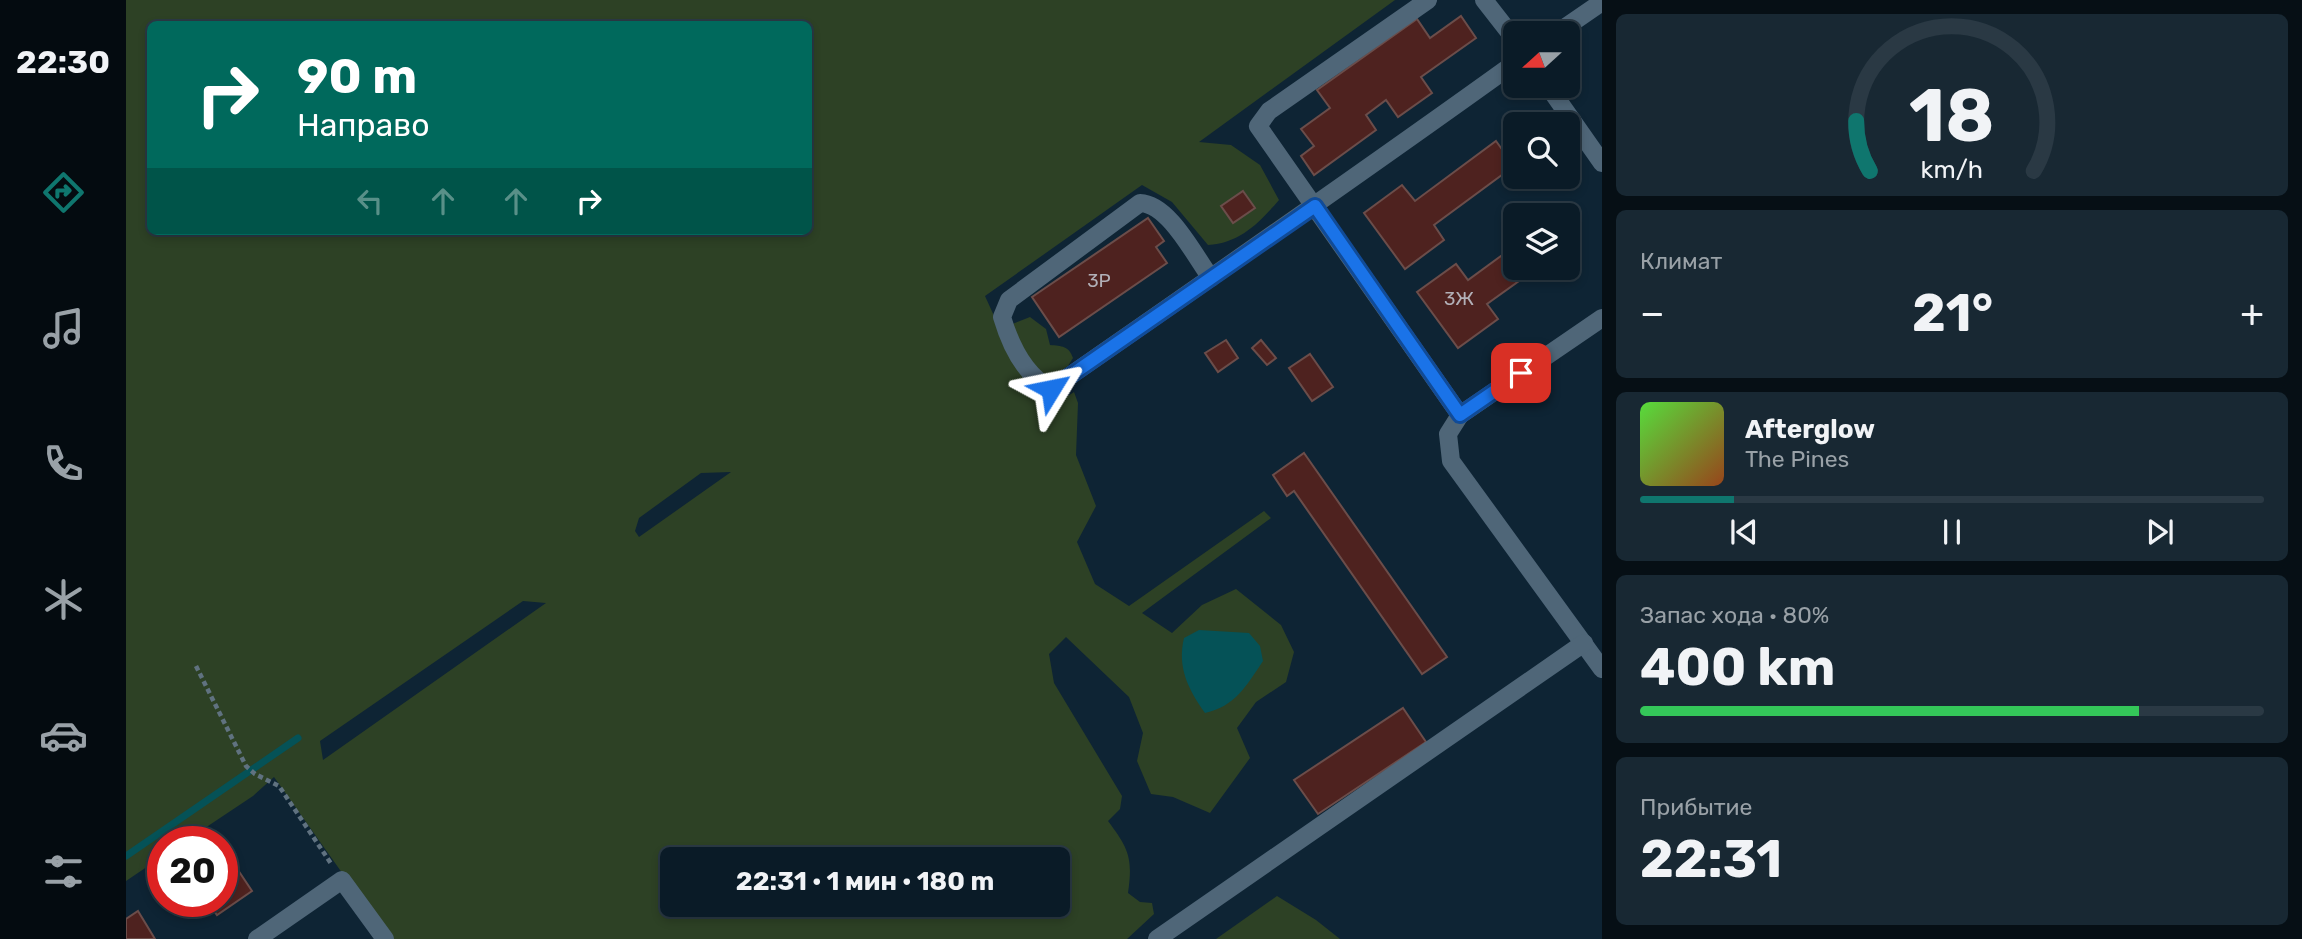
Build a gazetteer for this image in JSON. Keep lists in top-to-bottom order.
{
  "house_numbers": ["3Р", "3Ж"],
  "north": "left",
  "page": {
    "tabs": "22:30",
    "turn": ["90 m", "Направо"],
    "tile": [
      "Климат",
      ["Запас хода · 80%", "400 km"],
      ["Прибытие", "22:31"]
    ],
    "heat": ["−", "21°", "+"],
    "song": ["Afterglow", "The Pines"],
    "limit": "20",
    "trip": "22:31 · 1 мин · 180 m",
    "gauge": ["18", "km/h"]
  }
}
